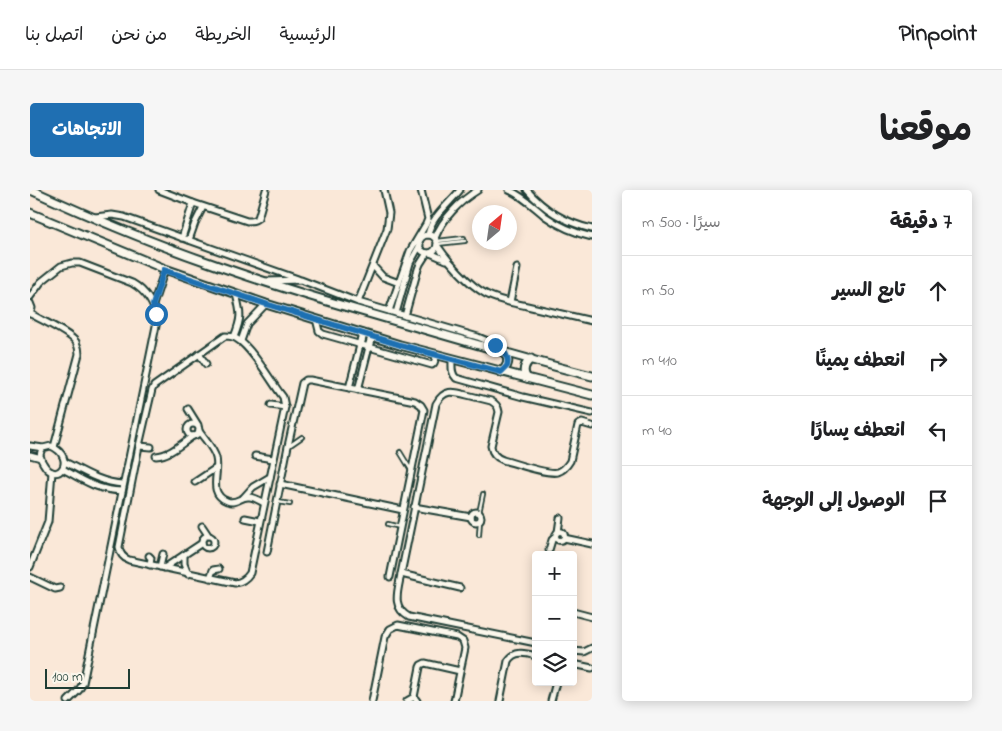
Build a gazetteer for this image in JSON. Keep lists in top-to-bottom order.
{
  "scale_bar": "100 m",
  "north": "top right",
  "page": {
    "header": "Pinpoint",
    "nav": [
      "الرئيسية",
      "الخريطة",
      "من نحن",
      "اتصل بنا"
    ],
    "title": "موقعنا",
    "buttons": "الاتجاهات",
    "heading": ["7 دقيقة", "سيرًا · 500 m"],
    "list": [
      ["تابع السير", "50 m"],
      ["انعطف يمينًا", "410 m"],
      ["انعطف يسارًا", "40 m"],
      "الوصول إلى الوجهة"
    ],
    "map_buttons": ["+", "−"],
    "scale": "100 m"
  }
}
